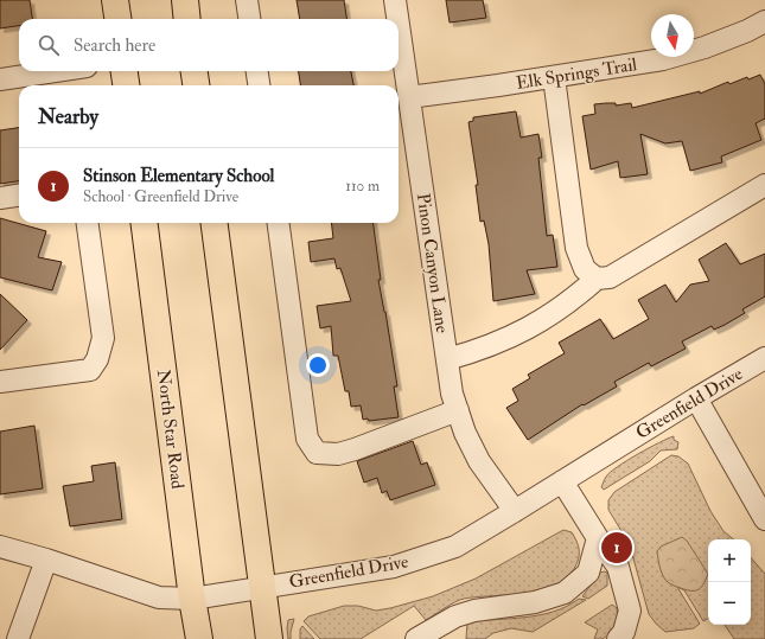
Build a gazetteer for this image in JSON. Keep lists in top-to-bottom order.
{
  "streets": {
    "main road": ["North Star Road"],
    "street": ["Elk Springs Trail", "Pinon Canyon Lane", "Greenfield Drive"]
  },
  "crossings": [
    ["Elk Springs Trail", "Pinon Canyon Lane"],
    ["Pinon Canyon Lane", "Greenfield Drive"],
    ["Greenfield Drive", "North Star Road"]
  ],
  "north": "bottom",
  "page": {
    "search": "Search here",
    "heading": "Nearby",
    "list": [
      {
        "mark": "1",
        "name": "Stinson Elementary School",
        "note": "School · Greenfield Drive",
        "value": "110 m"
      }
    ],
    "pins": "1",
    "map_buttons": ["+", "−"]
  }
}
